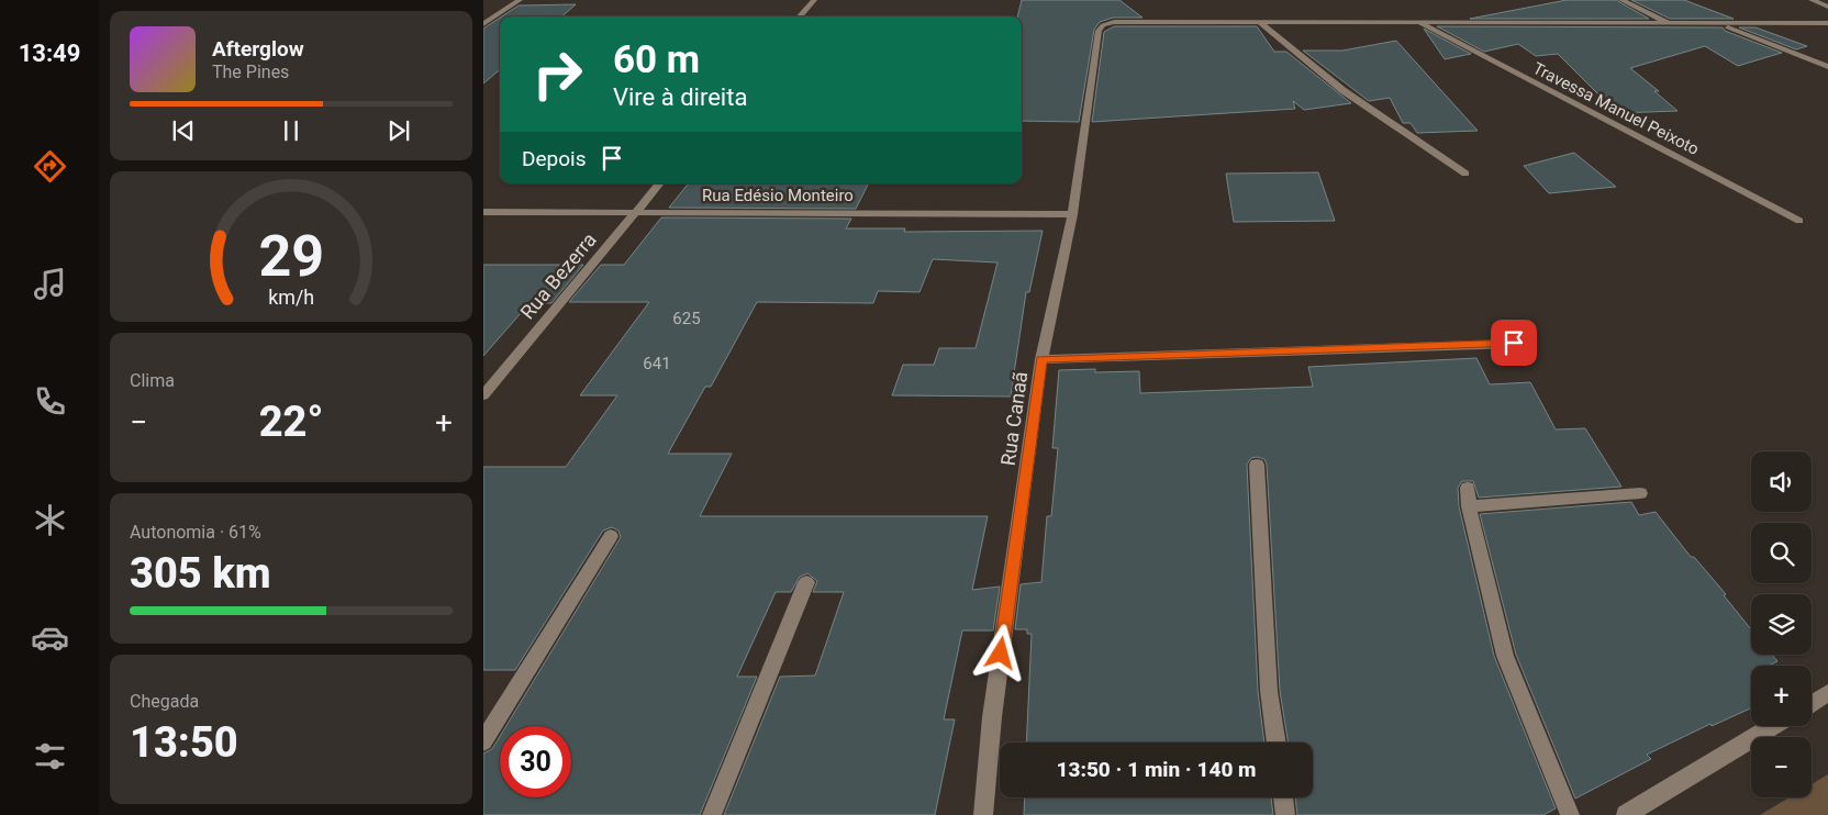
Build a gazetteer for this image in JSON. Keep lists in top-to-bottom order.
{
  "streets": {
    "street": [
      "Travessa Manuel Peixoto",
      "Rua Edésio Monteiro",
      "Rua Bezerra",
      "Rua Canaã"
    ]
  },
  "crossings": [
    ["Travessa Manuel Peixoto", "Rua Canaã"],
    ["Rua Edésio Monteiro", "Rua Bezerra"],
    ["Rua Edésio Monteiro", "Rua Canaã"]
  ],
  "house_numbers": ["625", "641"],
  "page": {
    "tabs": "13:49",
    "turn": ["60 m", "Vire à direita"],
    "song": ["Afterglow", "The Pines"],
    "then": "Depois",
    "tile": [
      "Clima",
      ["Autonomia · 61%", "305 km"],
      ["Chegada", "13:50"]
    ],
    "heat": ["−", "22°", "+"],
    "map_buttons": ["+", "−"],
    "limit": "30",
    "trip": "13:50 · 1 min · 140 m",
    "gauge": ["29", "km/h"]
  }
}
